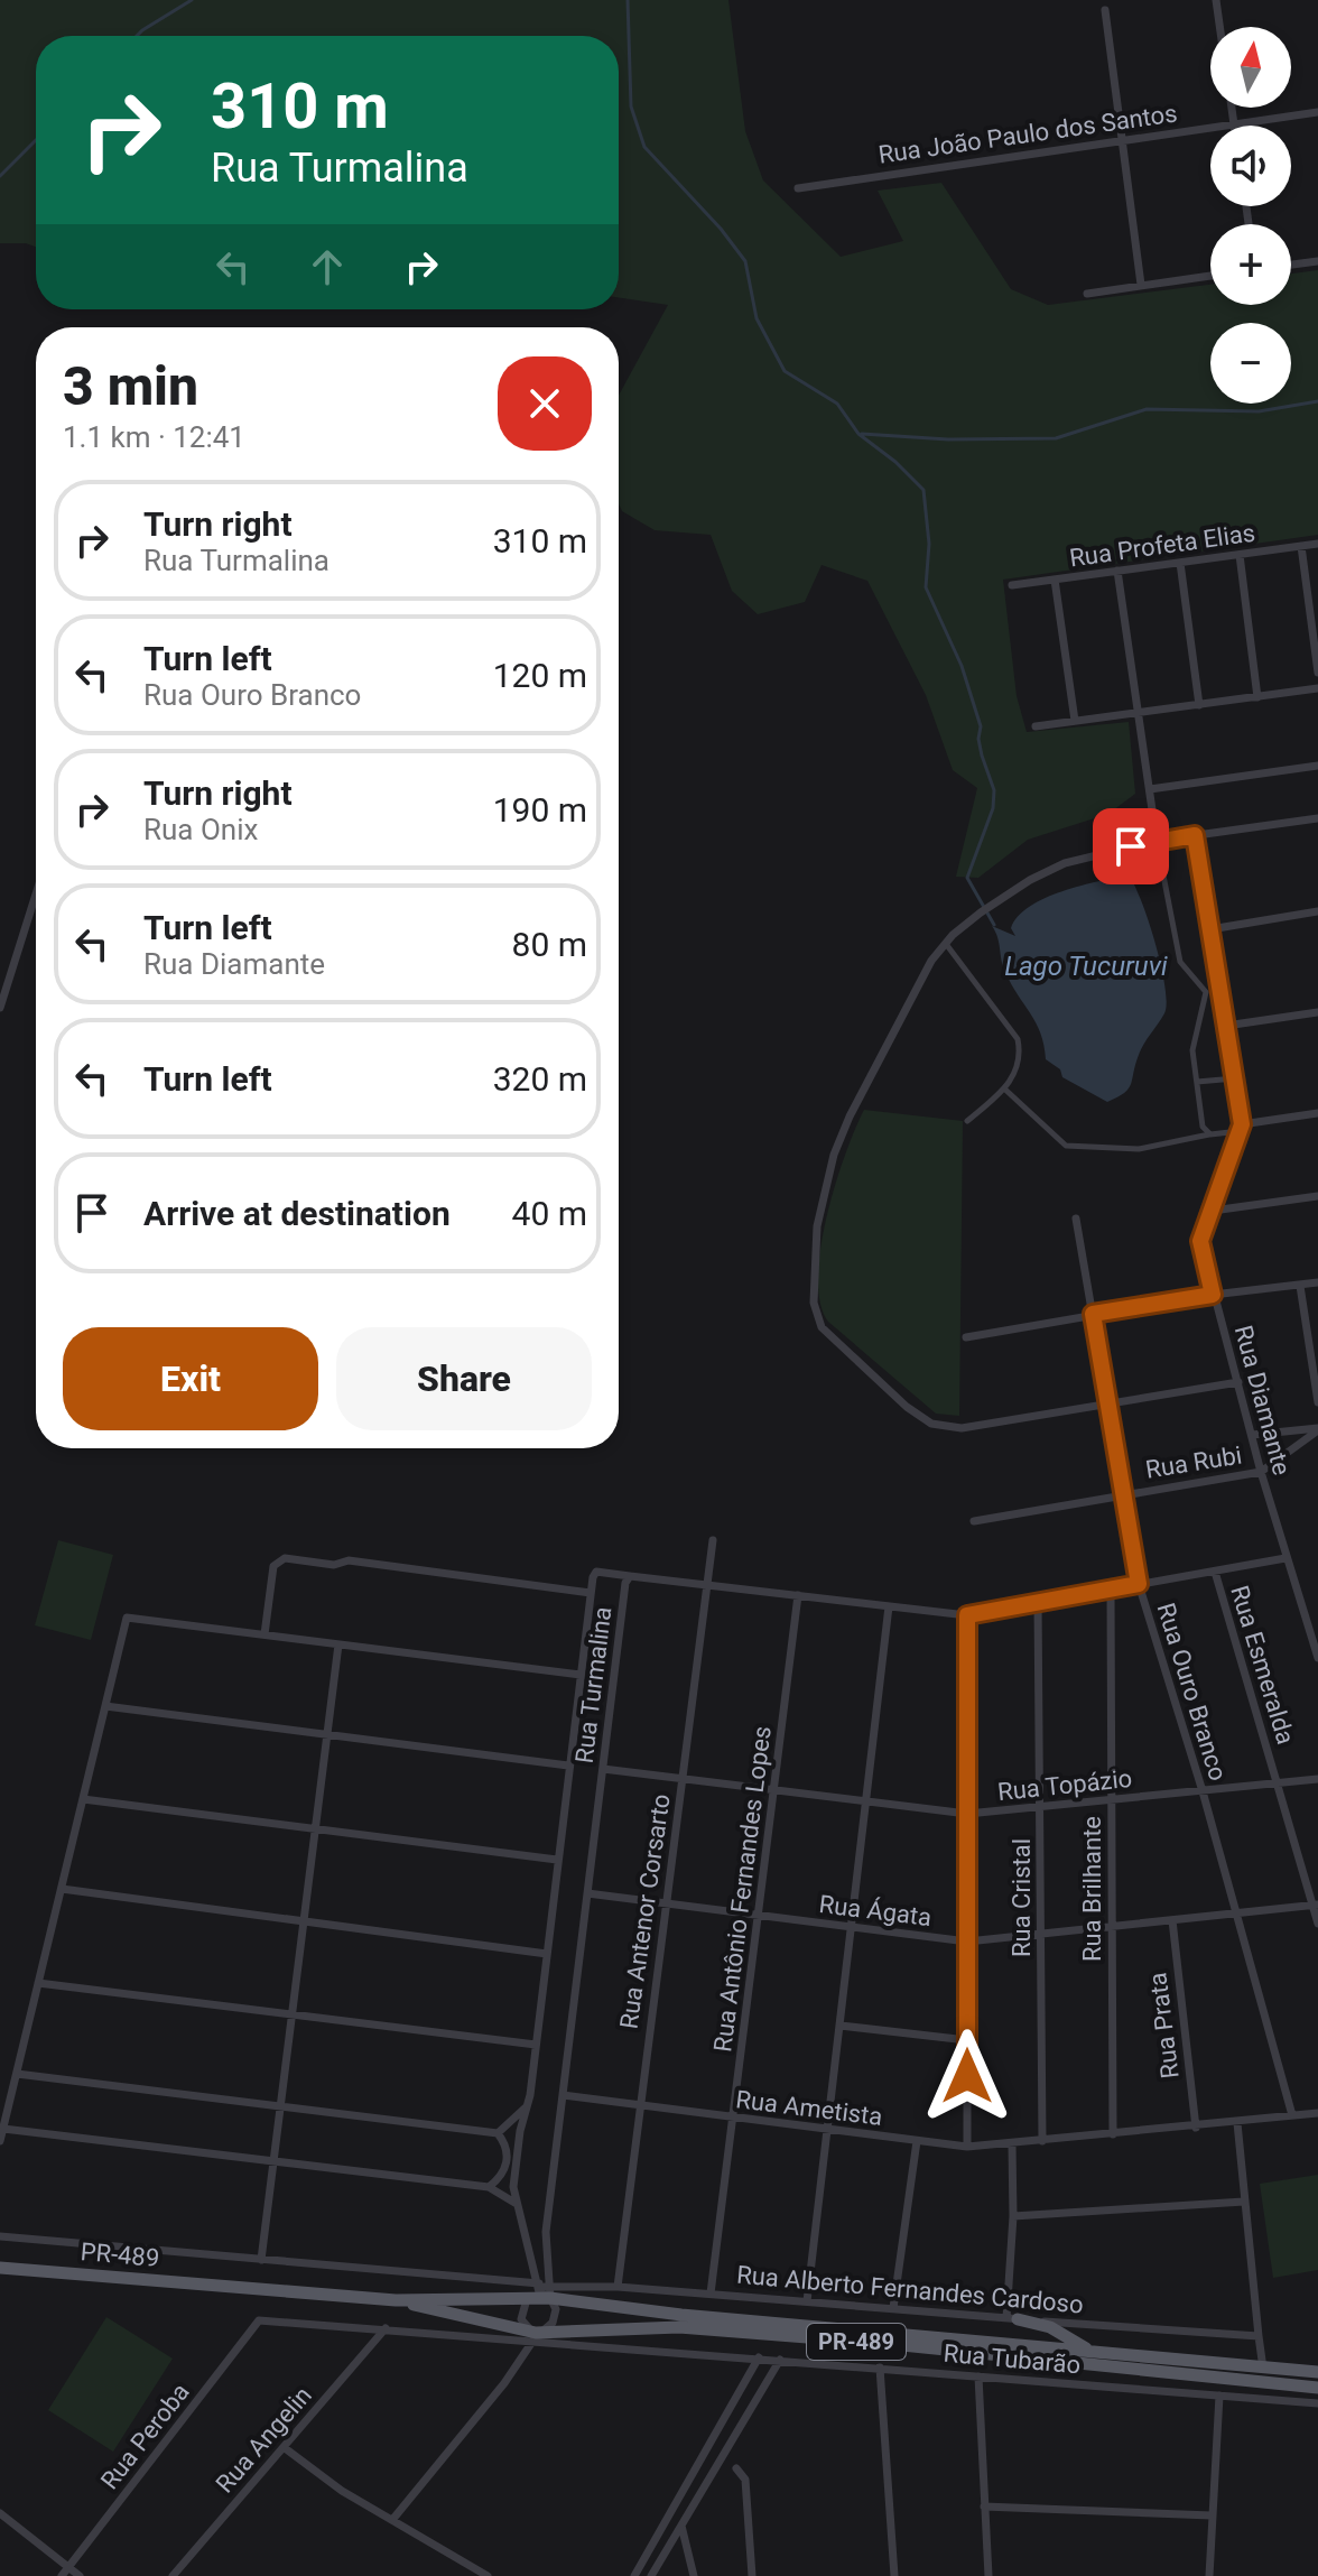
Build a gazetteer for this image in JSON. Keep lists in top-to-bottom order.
{
  "streets": {
    "main road": ["PR-489"],
    "street": [
      "Rua João Paulo dos Santos",
      "Rua Profeta Elias",
      "Rua Diamante",
      "Rua Rubi",
      "Rua Esmeralda",
      "Rua Turmalina",
      "Rua Ouro Branco",
      "Rua Topázio",
      "Rua Antônio Fernandes Lopes",
      "Rua Brilhante",
      "Rua Cristal",
      "Rua Ágata",
      "Rua Antenor Corsarto",
      "Rua Prata",
      "Rua Ametista",
      "Rua Alberto Fernandes Cardoso",
      "Rua Tubarão",
      "Rua Peroba",
      "Rua Angelin"
    ]
  },
  "crossings": [
    ["Rua Diamante", "Rua Rubi"],
    ["Rua Diamante", "Rua Turmalina"],
    ["Rua Rubi", "Rua Ouro Branco"],
    ["Rua Esmeralda", "Rua Turmalina"],
    ["Rua Esmeralda", "Rua Topázio"],
    ["Rua Esmeralda", "Rua Ágata"],
    ["Rua Turmalina", "Rua Ouro Branco"],
    ["Rua Turmalina", "Rua Topázio"],
    ["Rua Turmalina", "Rua Antônio Fernandes Lopes"],
    ["Rua Turmalina", "Rua Brilhante"],
    ["Rua Turmalina", "Rua Cristal"],
    ["Rua Turmalina", "Rua Ágata"],
    ["Rua Turmalina", "Rua Antenor Corsarto"],
    ["Rua Turmalina", "Rua Ametista"],
    ["Rua Turmalina", "PR-489"],
    ["Rua Turmalina", "Rua Alberto Fernandes Cardoso"],
    ["Rua Ouro Branco", "Rua Topázio"],
    ["Rua Ouro Branco", "Rua Ágata"],
    ["Rua Ouro Branco", "Rua Ametista"],
    ["Rua Topázio", "Rua Antônio Fernandes Lopes"],
    ["Rua Topázio", "Rua Brilhante"],
    ["Rua Topázio", "Rua Cristal"],
    ["Rua Topázio", "Rua Antenor Corsarto"],
    ["Rua Antônio Fernandes Lopes", "Rua Ágata"],
    ["Rua Antônio Fernandes Lopes", "Rua Ametista"],
    ["Rua Antônio Fernandes Lopes", "Rua Alberto Fernandes Cardoso"],
    ["Rua Brilhante", "Rua Ágata"],
    ["Rua Brilhante", "Rua Ametista"],
    ["Rua Cristal", "Rua Ágata"],
    ["Rua Cristal", "Rua Ametista"],
    ["Rua Ágata", "Rua Antenor Corsarto"],
    ["Rua Ágata", "Rua Prata"],
    ["Rua Antenor Corsarto", "Rua Ametista"],
    ["Rua Antenor Corsarto", "Rua Alberto Fernandes Cardoso"],
    ["Rua Prata", "Rua Ametista"],
    ["PR-489", "Rua Alberto Fernandes Cardoso"],
    ["PR-489", "Rua Tubarão"],
    ["Rua Tubarão", "Rua Peroba"],
    ["Rua Tubarão", "Rua Angelin"]
  ],
  "water": ["Lago Tucuruvi"],
  "north": "top",
  "page": {
    "map_buttons": ["+", "−"],
    "turn": ["310 m", "Rua Turmalina"],
    "heading": ["3 min", "1.1 km · 12:41"],
    "list": [
      {
        "name": "Turn right",
        "note": "Rua Turmalina",
        "value": "310 m"
      },
      {
        "name": "Turn left",
        "note": "Rua Ouro Branco",
        "value": "120 m"
      },
      {
        "name": "Turn right",
        "note": "Rua Onix",
        "value": "190 m"
      },
      {
        "name": "Turn left",
        "note": "Rua Diamante",
        "value": "80 m"
      },
      {
        "name": "Turn left",
        "value": "320 m"
      },
      {
        "name": "Arrive at destination",
        "value": "40 m"
      }
    ],
    "buttons": ["Exit", "Share"]
  }
}
